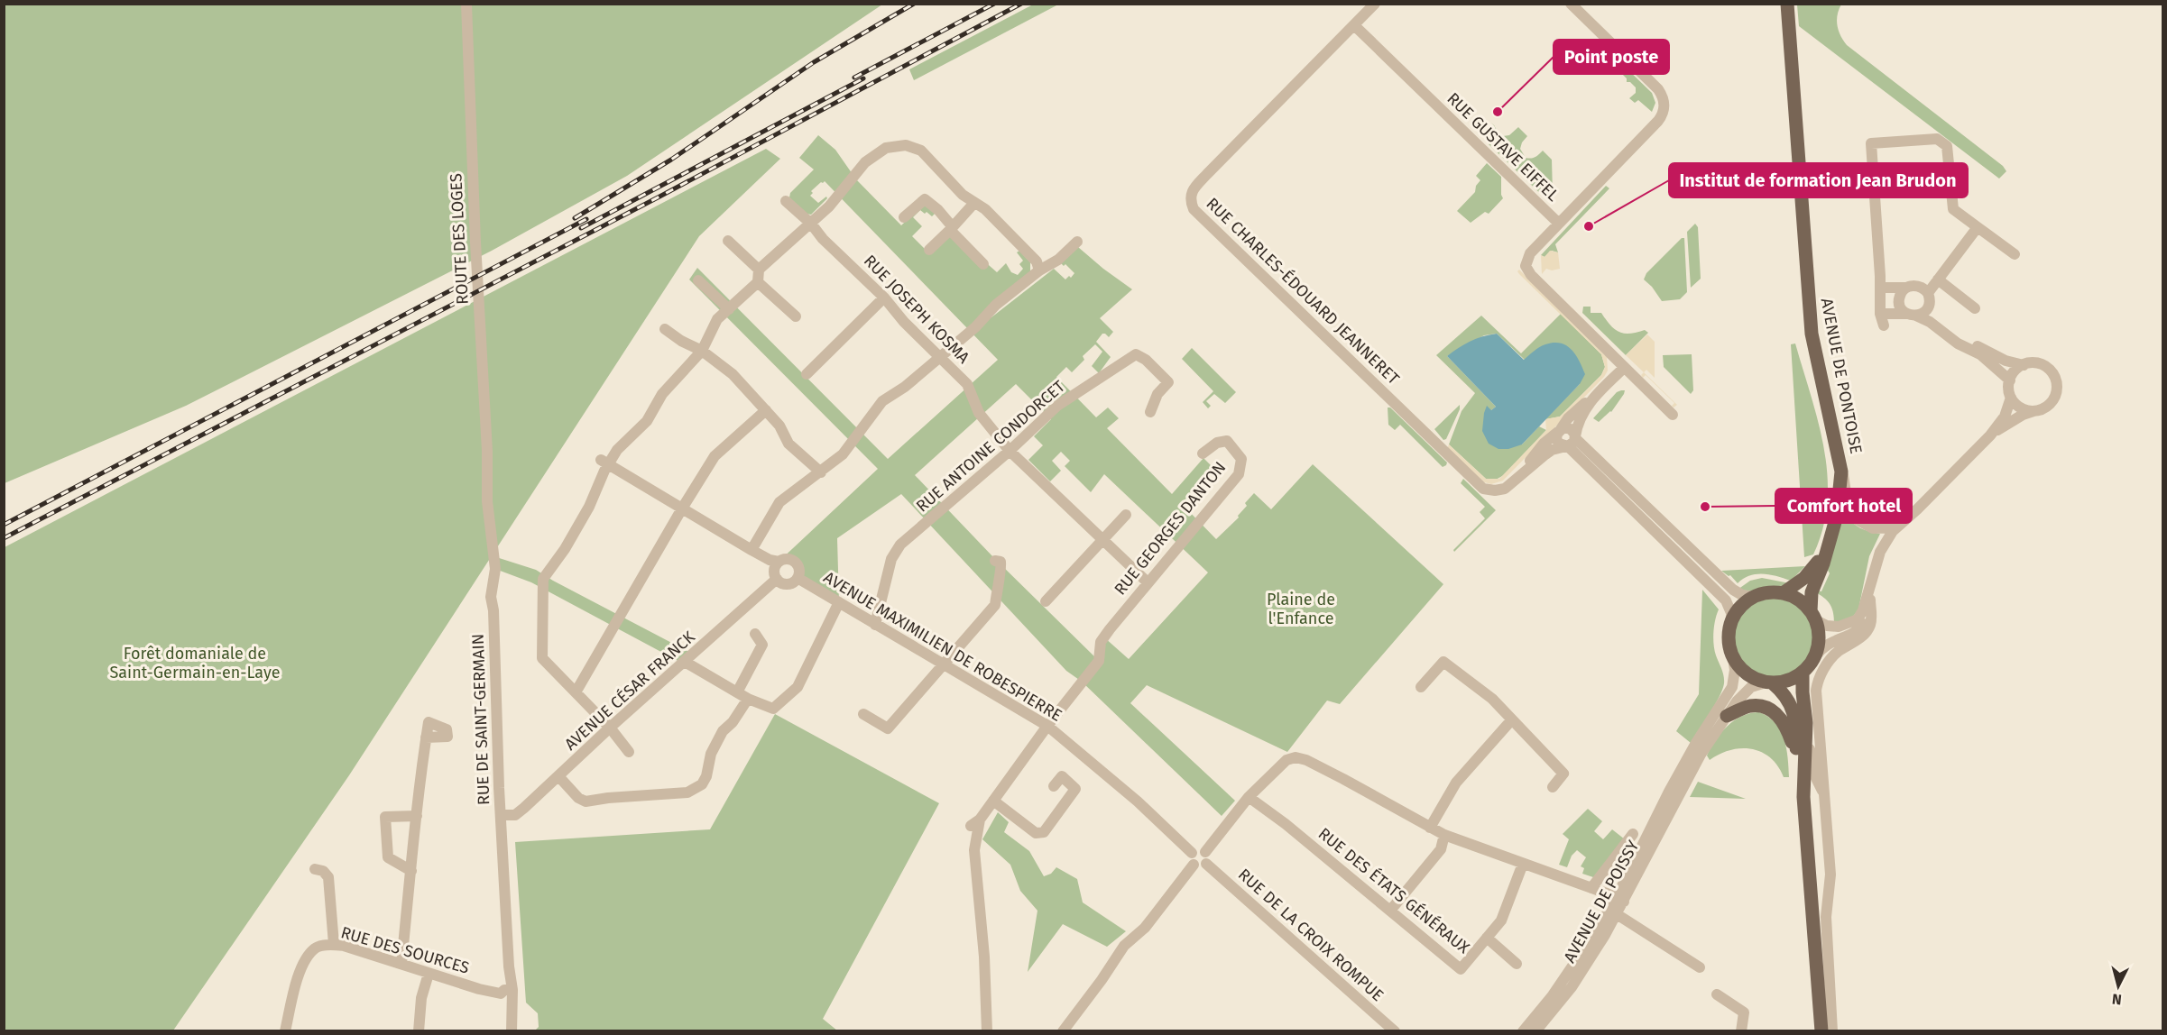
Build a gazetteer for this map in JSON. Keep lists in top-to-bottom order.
{
  "streets": {
    "main road": ["AVENUE DE PONTOISE"],
    "street": [
      "RUE GUSTAVE EIFFEL",
      "ROUTE DES LOGES",
      "RUE CHARLES-ÉDOUARD JEANNERET",
      "RUE JOSEPH KOSMA",
      "RUE ANTOINE CONDORCET",
      "RUE GEORGES DANTON",
      "AVENUE MAXIMILIEN DE ROBESPIERRE",
      "AVENUE CÉSAR FRANCK",
      "RUE DE SAINT-GERMAIN",
      "RUE DES ÉTATS GÉNÉRAUX",
      "AVENUE DE POISSY",
      "RUE DE LA CROIX ROMPUE",
      "RUE DES SOURCES"
    ]
  },
  "crossings": [
    ["RUE GUSTAVE EIFFEL", "RUE CHARLES-ÉDOUARD JEANNERET"],
    ["ROUTE DES LOGES", "RUE DE SAINT-GERMAIN"],
    ["RUE JOSEPH KOSMA", "RUE ANTOINE CONDORCET"],
    ["RUE JOSEPH KOSMA", "RUE GEORGES DANTON"],
    ["RUE ANTOINE CONDORCET", "AVENUE MAXIMILIEN DE ROBESPIERRE"],
    ["RUE GEORGES DANTON", "AVENUE MAXIMILIEN DE ROBESPIERRE"],
    ["AVENUE MAXIMILIEN DE ROBESPIERRE", "AVENUE CÉSAR FRANCK"],
    ["AVENUE MAXIMILIEN DE ROBESPIERRE", "RUE DE LA CROIX ROMPUE"],
    ["AVENUE CÉSAR FRANCK", "RUE DE SAINT-GERMAIN"],
    ["RUE DE SAINT-GERMAIN", "RUE DES SOURCES"]
  ],
  "parks": ["Plaine de l'Enfance", "Forêt domaniale de Saint-Germain-en-Laye"],
  "places": ["Point poste", "Institut de formation Jean Brudon", "Comfort hotel"],
  "north": "bottom"
}
